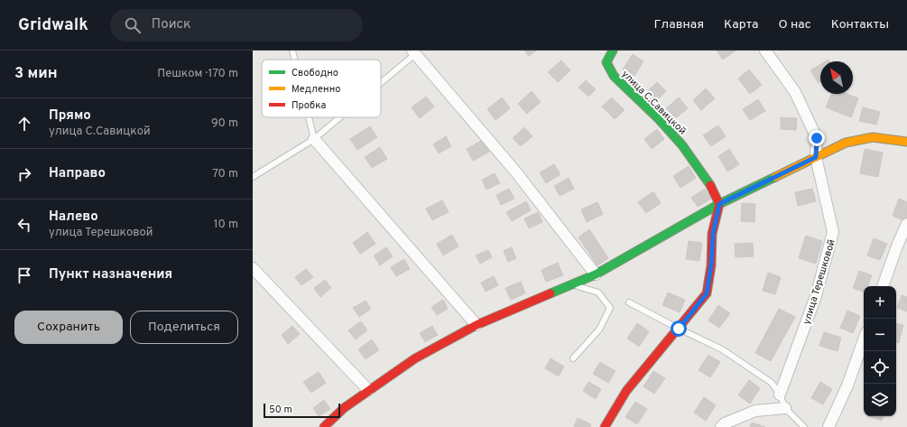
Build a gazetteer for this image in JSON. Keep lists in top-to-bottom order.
{
  "streets": {
    "street": ["улица С.Савицкой", "улица Терешковой"]
  },
  "legend": ["Свободно", "Медленно", "Пробка"],
  "scale_bar": "50 m",
  "north": "top left",
  "page": {
    "header": "Gridwalk",
    "search": "Поиск",
    "nav": [
      "Главная",
      "Карта",
      "О нас",
      "Контакты"
    ],
    "heading": ["3 мин", "Пешком · 170 m"],
    "list": [
      ["Прямо", "улица С.Савицкой", "90 m"],
      ["Направо", "70 m"],
      ["Налево", "улица Терешковой", "10 m"],
      "Пункт назначения"
    ],
    "map_buttons": ["+", "−"],
    "buttons": ["Сохранить", "Поделиться"],
    "scale": "50 m"
  }
}
